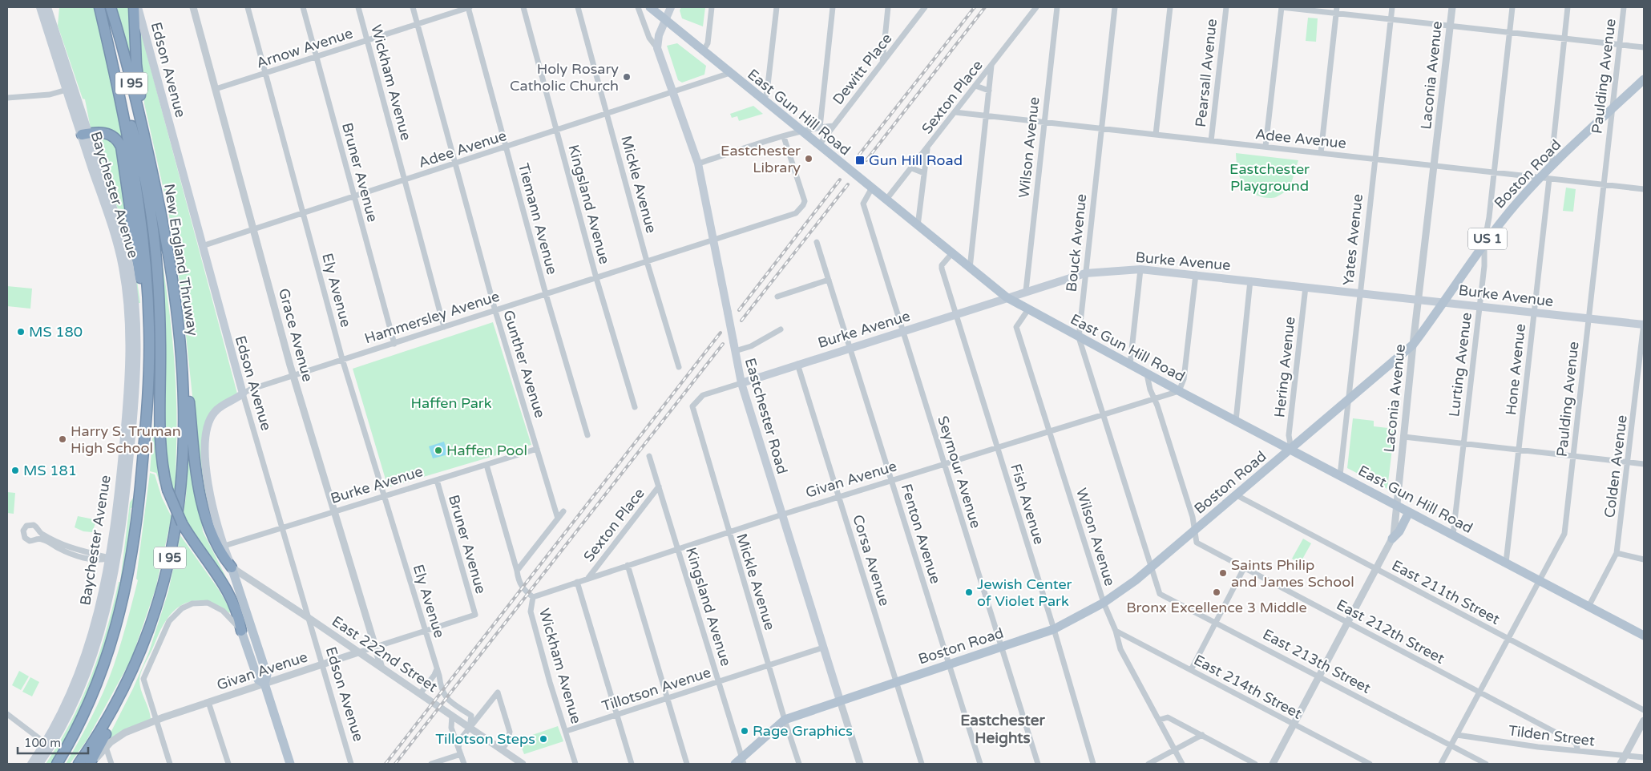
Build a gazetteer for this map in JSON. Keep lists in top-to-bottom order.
{
  "streets": {
    "highway": ["I 95", "New England Thruway"],
    "main road": [
      "Edson Avenue",
      "East Gun Hill Road",
      "Boston Road",
      "Baychester Avenue",
      "US 1",
      "Burke Avenue",
      "Hammersley Avenue",
      "Eastchester Road"
    ],
    "street": [
      "Arnow Avenue",
      "Dewitt Place",
      "Pearsall Avenue",
      "Laconia Avenue",
      "Paulding Avenue",
      "Wickham Avenue",
      "Sexton Place",
      "Adee Avenue",
      "Wilson Avenue",
      "Bruner Avenue",
      "Mickle Avenue",
      "Kingsland Avenue",
      "Tiemann Avenue",
      "Yates Avenue",
      "Bouck Avenue",
      "Ely Avenue",
      "Grace Avenue",
      "Gunther Avenue",
      "Lurting Avenue",
      "Hering Avenue",
      "Hone Avenue",
      "Colden Avenue",
      "Seymour Avenue",
      "Givan Avenue",
      "Fish Avenue",
      "Fenton Avenue",
      "Corsa Avenue",
      "East 211th Street",
      "East 212th Street",
      "East 222nd Street",
      "East 213th Street",
      "East 214th Street",
      "Tillotson Avenue",
      "Tilden Street"
    ]
  },
  "crossings": [
    ["Arnow Avenue", "Wickham Avenue"],
    ["Arnow Avenue", "Bruner Avenue"],
    ["Arnow Avenue", "Tiemann Avenue"],
    ["Arnow Avenue", "Ely Avenue"],
    ["Arnow Avenue", "Grace Avenue"],
    ["Arnow Avenue", "Gunther Avenue"],
    ["Dewitt Place", "East Gun Hill Road"],
    ["Edson Avenue", "Adee Avenue"],
    ["Edson Avenue", "Burke Avenue"],
    ["Edson Avenue", "Hammersley Avenue"],
    ["Edson Avenue", "Givan Avenue"],
    ["Edson Avenue", "East 222nd Street"],
    ["Pearsall Avenue", "Adee Avenue"],
    ["Laconia Avenue", "East Gun Hill Road"],
    ["Laconia Avenue", "Adee Avenue"],
    ["Laconia Avenue", "Boston Road"],
    ["Laconia Avenue", "Burke Avenue"],
    ["Laconia Avenue", "East 211th Street"],
    ["Laconia Avenue", "East 212th Street"],
    ["Laconia Avenue", "East 213th Street"],
    ["Laconia Avenue", "East 214th Street"],
    ["Paulding Avenue", "East Gun Hill Road"],
    ["Paulding Avenue", "Adee Avenue"],
    ["Paulding Avenue", "Boston Road"],
    ["Paulding Avenue", "Burke Avenue"],
    ["Paulding Avenue", "East 211th Street"],
    ["Paulding Avenue", "East 212th Street"],
    ["Paulding Avenue", "East 213th Street"],
    ["Paulding Avenue", "Tilden Street"],
    ["Wickham Avenue", "Adee Avenue"],
    ["Wickham Avenue", "Burke Avenue"],
    ["Wickham Avenue", "Hammersley Avenue"],
    ["Wickham Avenue", "Givan Avenue"],
    ["Wickham Avenue", "Tillotson Avenue"],
    ["Sexton Place", "East Gun Hill Road"],
    ["Sexton Place", "Adee Avenue"],
    ["Sexton Place", "Kingsland Avenue"],
    ["Sexton Place", "Givan Avenue"],
    ["East Gun Hill Road", "Adee Avenue"],
    ["East Gun Hill Road", "Wilson Avenue"],
    ["East Gun Hill Road", "Boston Road"],
    ["East Gun Hill Road", "Yates Avenue"],
    ["East Gun Hill Road", "Bouck Avenue"],
    ["East Gun Hill Road", "Burke Avenue"],
    ["East Gun Hill Road", "Lurting Avenue"],
    ["East Gun Hill Road", "Hering Avenue"],
    ["East Gun Hill Road", "Hone Avenue"],
    ["East Gun Hill Road", "Colden Avenue"],
    ["East Gun Hill Road", "Seymour Avenue"],
    ["East Gun Hill Road", "Givan Avenue"],
    ["East Gun Hill Road", "Fish Avenue"],
    ["Adee Avenue", "Wilson Avenue"],
    ["Adee Avenue", "Bruner Avenue"],
    ["Adee Avenue", "Boston Road"],
    ["Adee Avenue", "Mickle Avenue"],
    ["Adee Avenue", "Kingsland Avenue"],
    ["Adee Avenue", "Tiemann Avenue"],
    ["Adee Avenue", "Yates Avenue"],
    ["Adee Avenue", "Bouck Avenue"],
    ["Adee Avenue", "Ely Avenue"],
    ["Adee Avenue", "Grace Avenue"],
    ["Adee Avenue", "Gunther Avenue"],
    ["Adee Avenue", "Lurting Avenue"],
    ["Adee Avenue", "Hone Avenue"],
    ["Adee Avenue", "Eastchester Road"],
    ["Wilson Avenue", "Boston Road"],
    ["Wilson Avenue", "Burke Avenue"],
    ["Wilson Avenue", "Givan Avenue"],
    ["Wilson Avenue", "East 214th Street"],
    ["Bruner Avenue", "Burke Avenue"],
    ["Bruner Avenue", "Hammersley Avenue"],
    ["Bruner Avenue", "Givan Avenue"],
    ["Boston Road", "Mickle Avenue"],
    ["Boston Road", "Kingsland Avenue"],
    ["Boston Road", "Yates Avenue"],
    ["Boston Road", "Bouck Avenue"],
    ["Boston Road", "Burke Avenue"],
    ["Boston Road", "Lurting Avenue"],
    ["Boston Road", "Hering Avenue"],
    ["Boston Road", "Hone Avenue"],
    ["Boston Road", "Eastchester Road"],
    ["Boston Road", "Seymour Avenue"],
    ["Boston Road", "Fish Avenue"],
    ["Boston Road", "Fenton Avenue"],
    ["Boston Road", "Corsa Avenue"],
    ["Boston Road", "East 211th Street"],
    ["Boston Road", "East 212th Street"],
    ["Boston Road", "East 213th Street"],
    ["Mickle Avenue", "Burke Avenue"],
    ["Mickle Avenue", "Hammersley Avenue"],
    ["Mickle Avenue", "Givan Avenue"],
    ["Mickle Avenue", "Tillotson Avenue"],
    ["Kingsland Avenue", "Hammersley Avenue"],
    ["Kingsland Avenue", "Givan Avenue"],
    ["Kingsland Avenue", "Tillotson Avenue"],
    ["Tiemann Avenue", "Hammersley Avenue"],
    ["Yates Avenue", "Burke Avenue"],
    ["Bouck Avenue", "Burke Avenue"],
    ["Bouck Avenue", "Givan Avenue"],
    ["Bouck Avenue", "East 213th Street"],
    ["Burke Avenue", "Ely Avenue"],
    ["Burke Avenue", "Hammersley Avenue"],
    ["Burke Avenue", "Grace Avenue"],
    ["Burke Avenue", "Gunther Avenue"],
    ["Burke Avenue", "Lurting Avenue"],
    ["Burke Avenue", "Hering Avenue"],
    ["Burke Avenue", "Hone Avenue"],
    ["Burke Avenue", "Eastchester Road"],
    ["Burke Avenue", "Colden Avenue"],
    ["Burke Avenue", "Seymour Avenue"],
    ["Burke Avenue", "Fish Avenue"],
    ["Burke Avenue", "Fenton Avenue"],
    ["Burke Avenue", "Corsa Avenue"],
    ["Ely Avenue", "Hammersley Avenue"],
    ["Ely Avenue", "Givan Avenue"],
    ["Ely Avenue", "East 222nd Street"],
    ["Hammersley Avenue", "Grace Avenue"],
    ["Hammersley Avenue", "Gunther Avenue"],
    ["Hammersley Avenue", "Eastchester Road"],
    ["Grace Avenue", "Givan Avenue"],
    ["Grace Avenue", "East 222nd Street"],
    ["Eastchester Road", "Givan Avenue"],
    ["Eastchester Road", "Tillotson Avenue"],
    ["Seymour Avenue", "Givan Avenue"],
    ["Givan Avenue", "Fish Avenue"],
    ["Givan Avenue", "Fenton Avenue"],
    ["Givan Avenue", "Corsa Avenue"],
    ["Givan Avenue", "East 222nd Street"],
    ["East 212th Street", "Tilden Street"]
  ],
  "districts": ["Eastchester Heights"],
  "parks": ["Eastchester Playground", "Haffen Park"],
  "places": {
    "other": [
      "Holy Rosary Catholic Church",
      "Eastchester Library",
      "MS 180",
      "Harry S. Truman High School",
      "Haffen Pool",
      "MS 181",
      "Saints Philip and James School",
      "Jewish Center of Violet Park",
      "Bronx Excellence 3 Middle",
      "Rage Graphics",
      "Tillotson Steps"
    ],
    "transit": ["Gun Hill Road"]
  },
  "scale_bar": "100 m"
}
